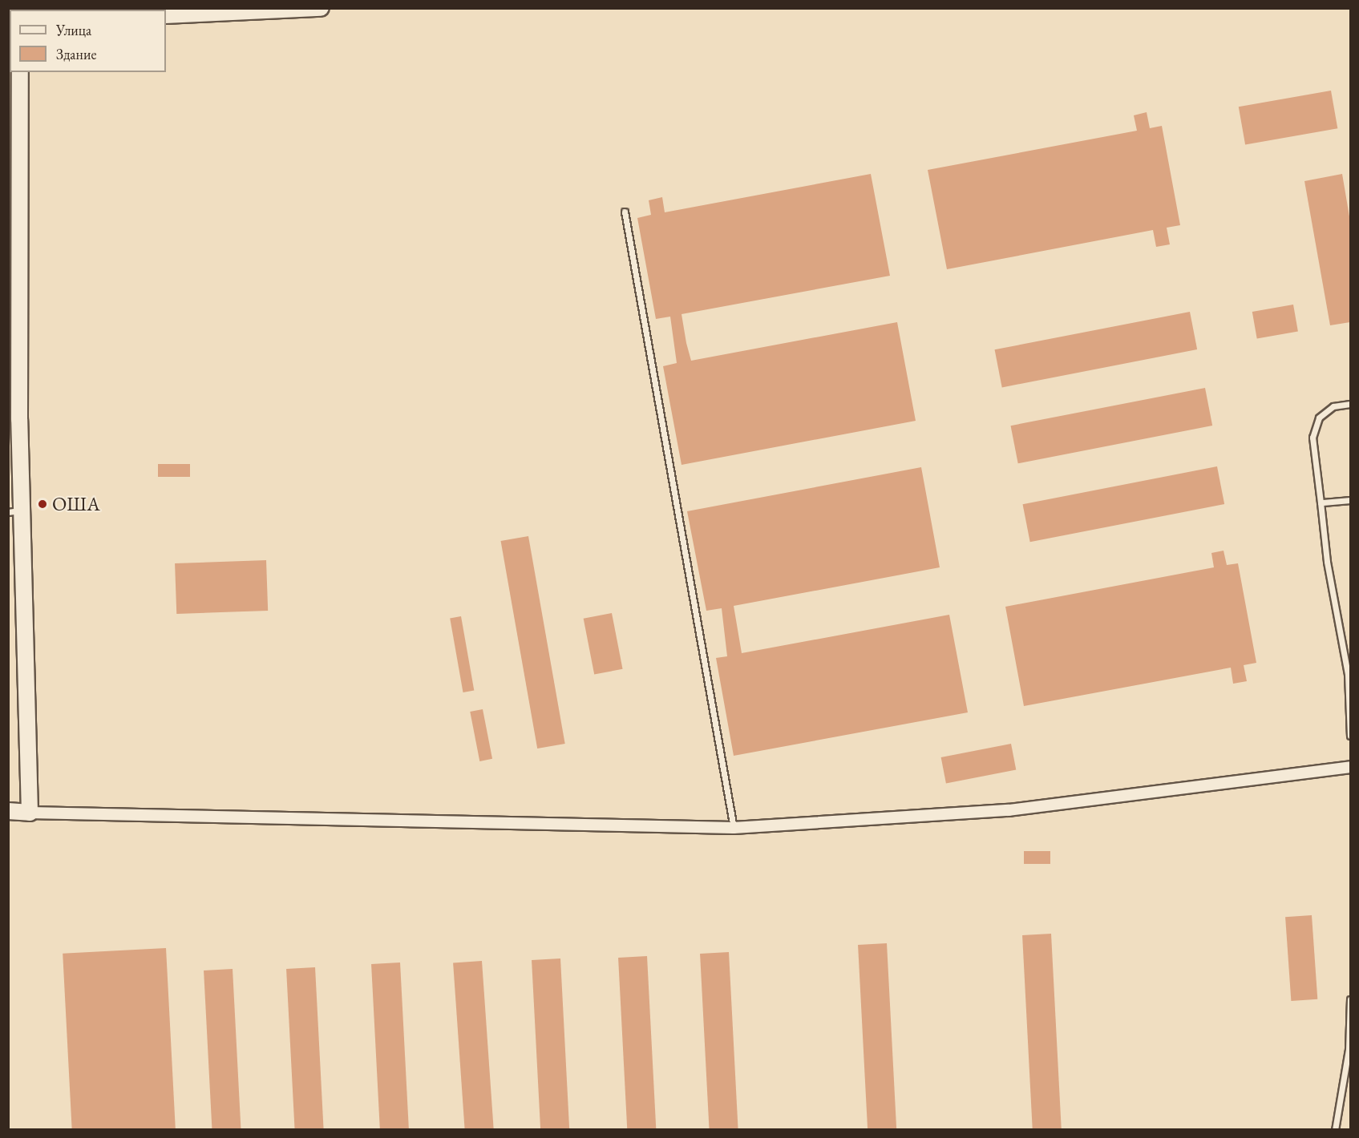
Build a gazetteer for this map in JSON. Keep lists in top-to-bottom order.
{
  "places": ["ОША"],
  "legend": ["Улица", "Здание"]
}
